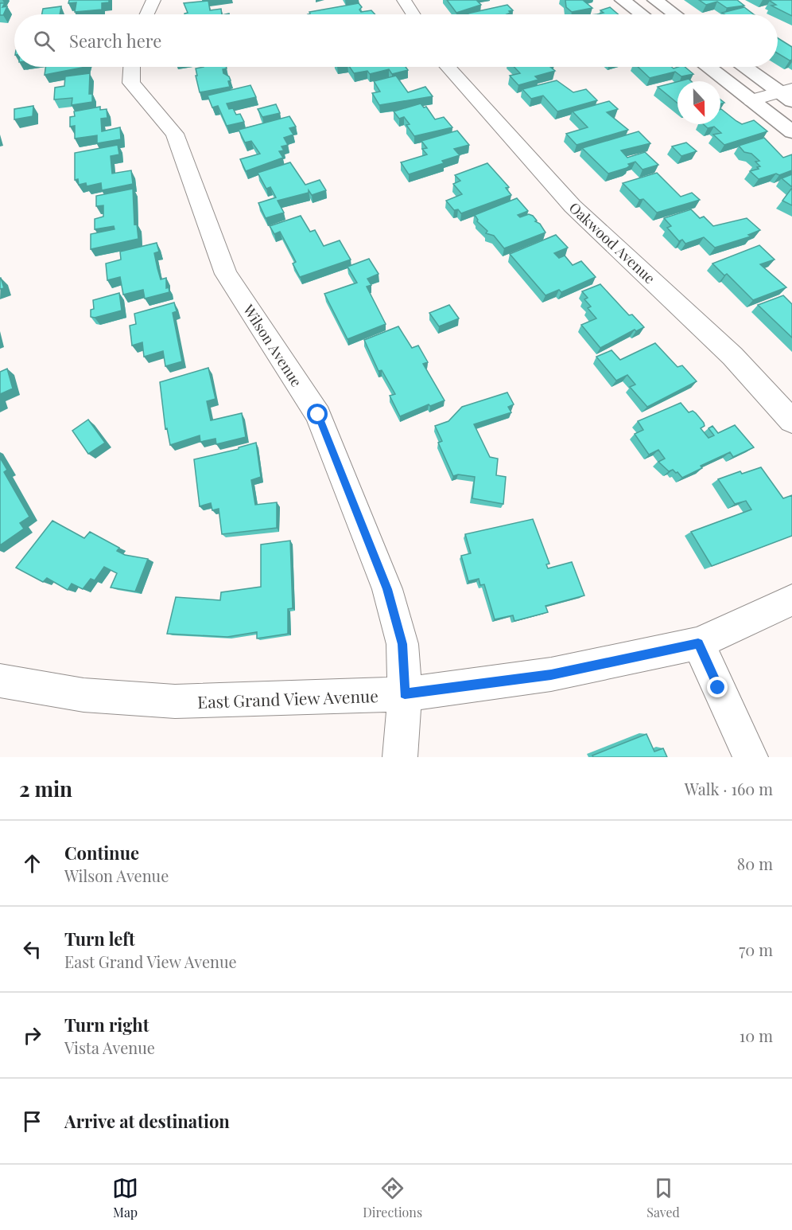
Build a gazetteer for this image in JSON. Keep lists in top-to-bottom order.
{
  "streets": {
    "street": ["Oakwood Avenue", "Wilson Avenue", "East Grand View Avenue"]
  },
  "crossings": [
    ["Wilson Avenue", "East Grand View Avenue"]
  ],
  "north": "bottom",
  "page": {
    "search": "Search here",
    "heading": ["2 min", "Walk · 160 m"],
    "list": [
      ["Continue", "Wilson Avenue", "80 m"],
      ["Turn left", "East Grand View Avenue", "70 m"],
      ["Turn right", "Vista Avenue", "10 m"],
      "Arrive at destination"
    ],
    "nav": ["Map", "Directions", "Saved"]
  }
}
